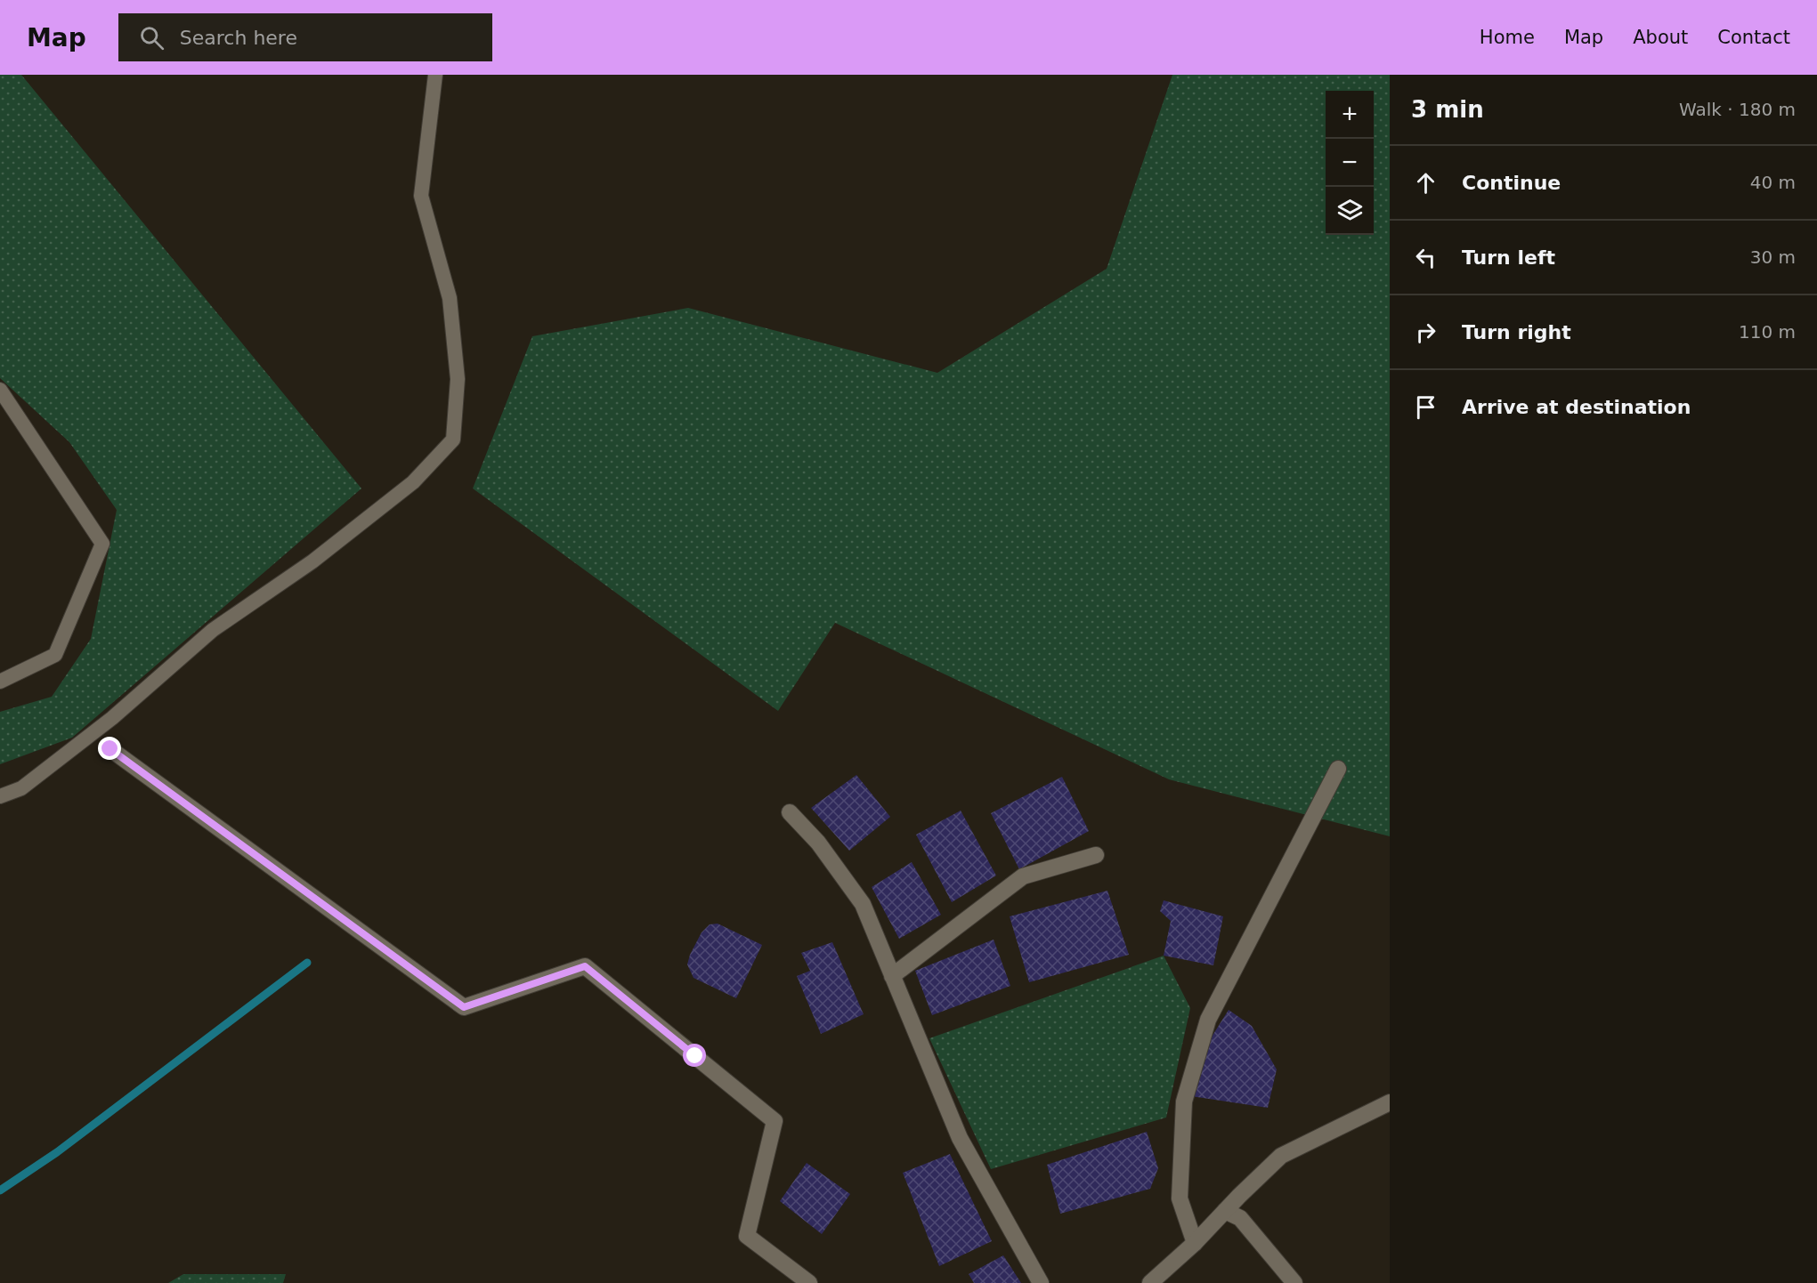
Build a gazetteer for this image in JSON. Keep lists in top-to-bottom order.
{
  "page": {
    "header": "Map",
    "search": "Search here",
    "nav": [
      "Home",
      "Map",
      "About",
      "Contact"
    ],
    "heading": ["3 min", "Walk · 180 m"],
    "map_buttons": ["+", "−"],
    "list": [
      ["Continue", "40 m"],
      ["Turn left", "30 m"],
      ["Turn right", "110 m"],
      "Arrive at destination"
    ]
  }
}
